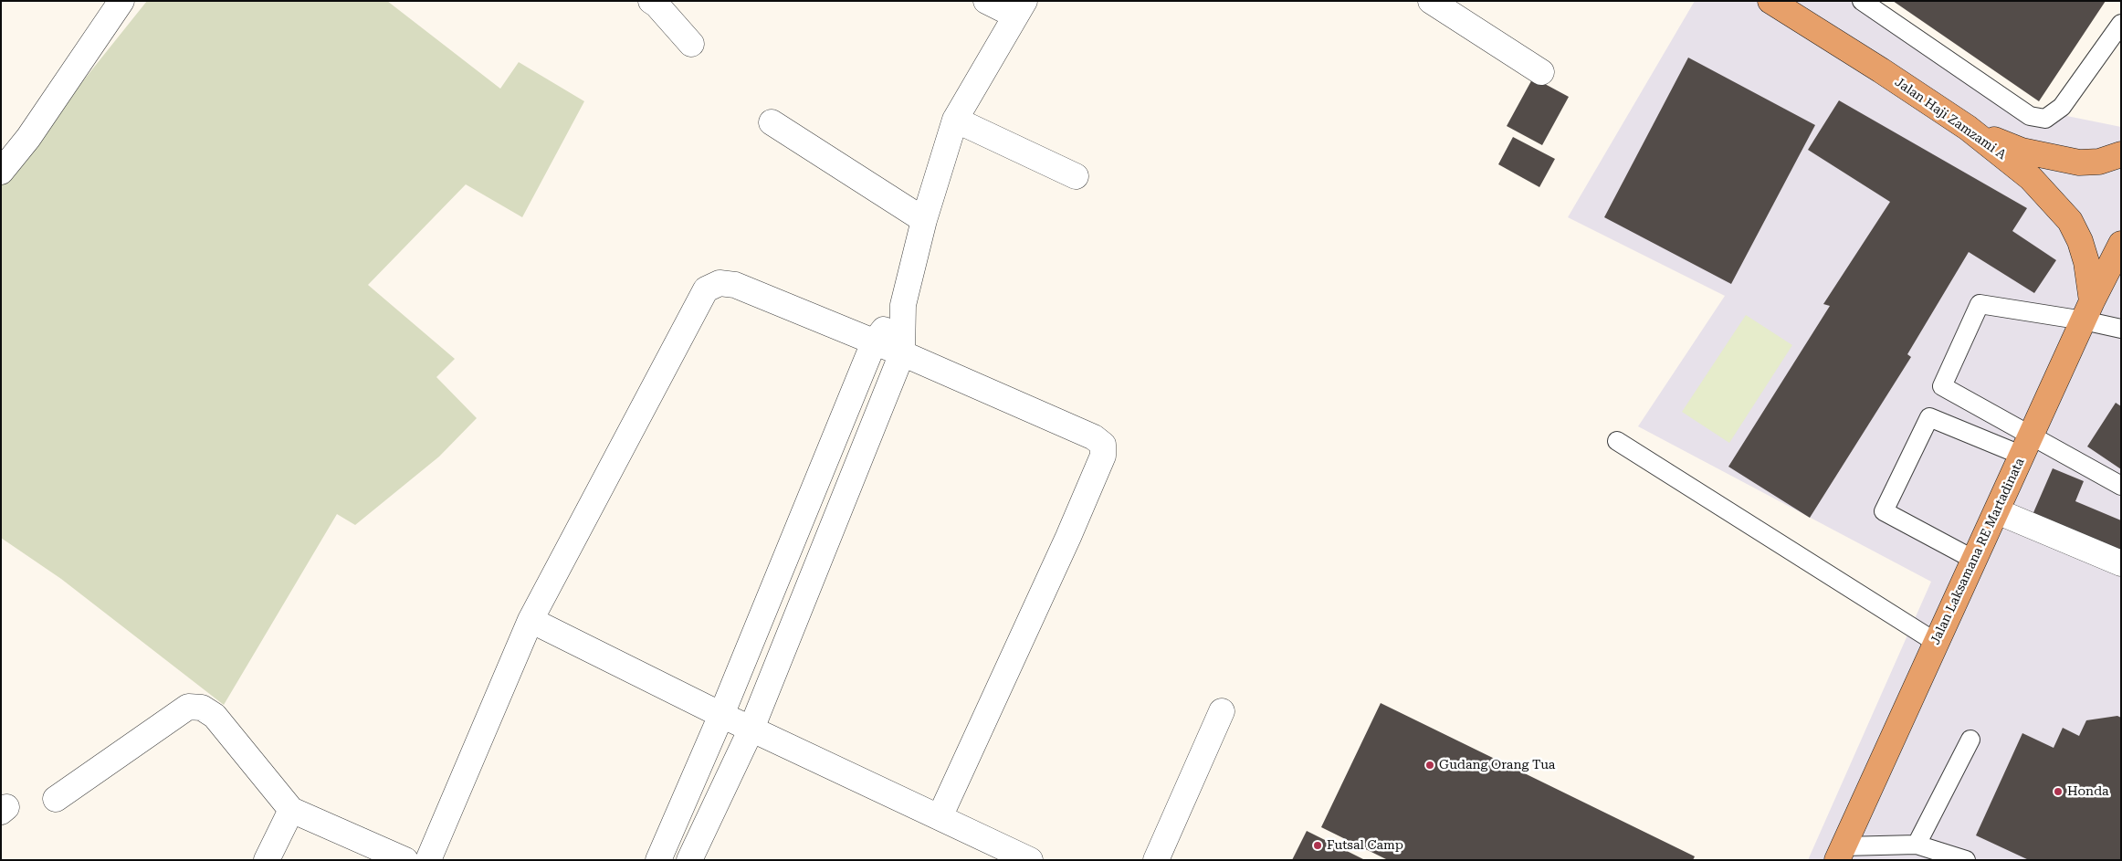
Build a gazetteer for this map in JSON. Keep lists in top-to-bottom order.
{
  "streets": {
    "highway": ["Jalan Haji Zamzami A", "Jalan Laksamana RE Martadinata"]
  },
  "crossings": [
    ["Jalan Haji Zamzami A", "Jalan Laksamana RE Martadinata"]
  ],
  "places": ["Gudang Orang Tua", "Honda", "Futsal Camp"]
}
